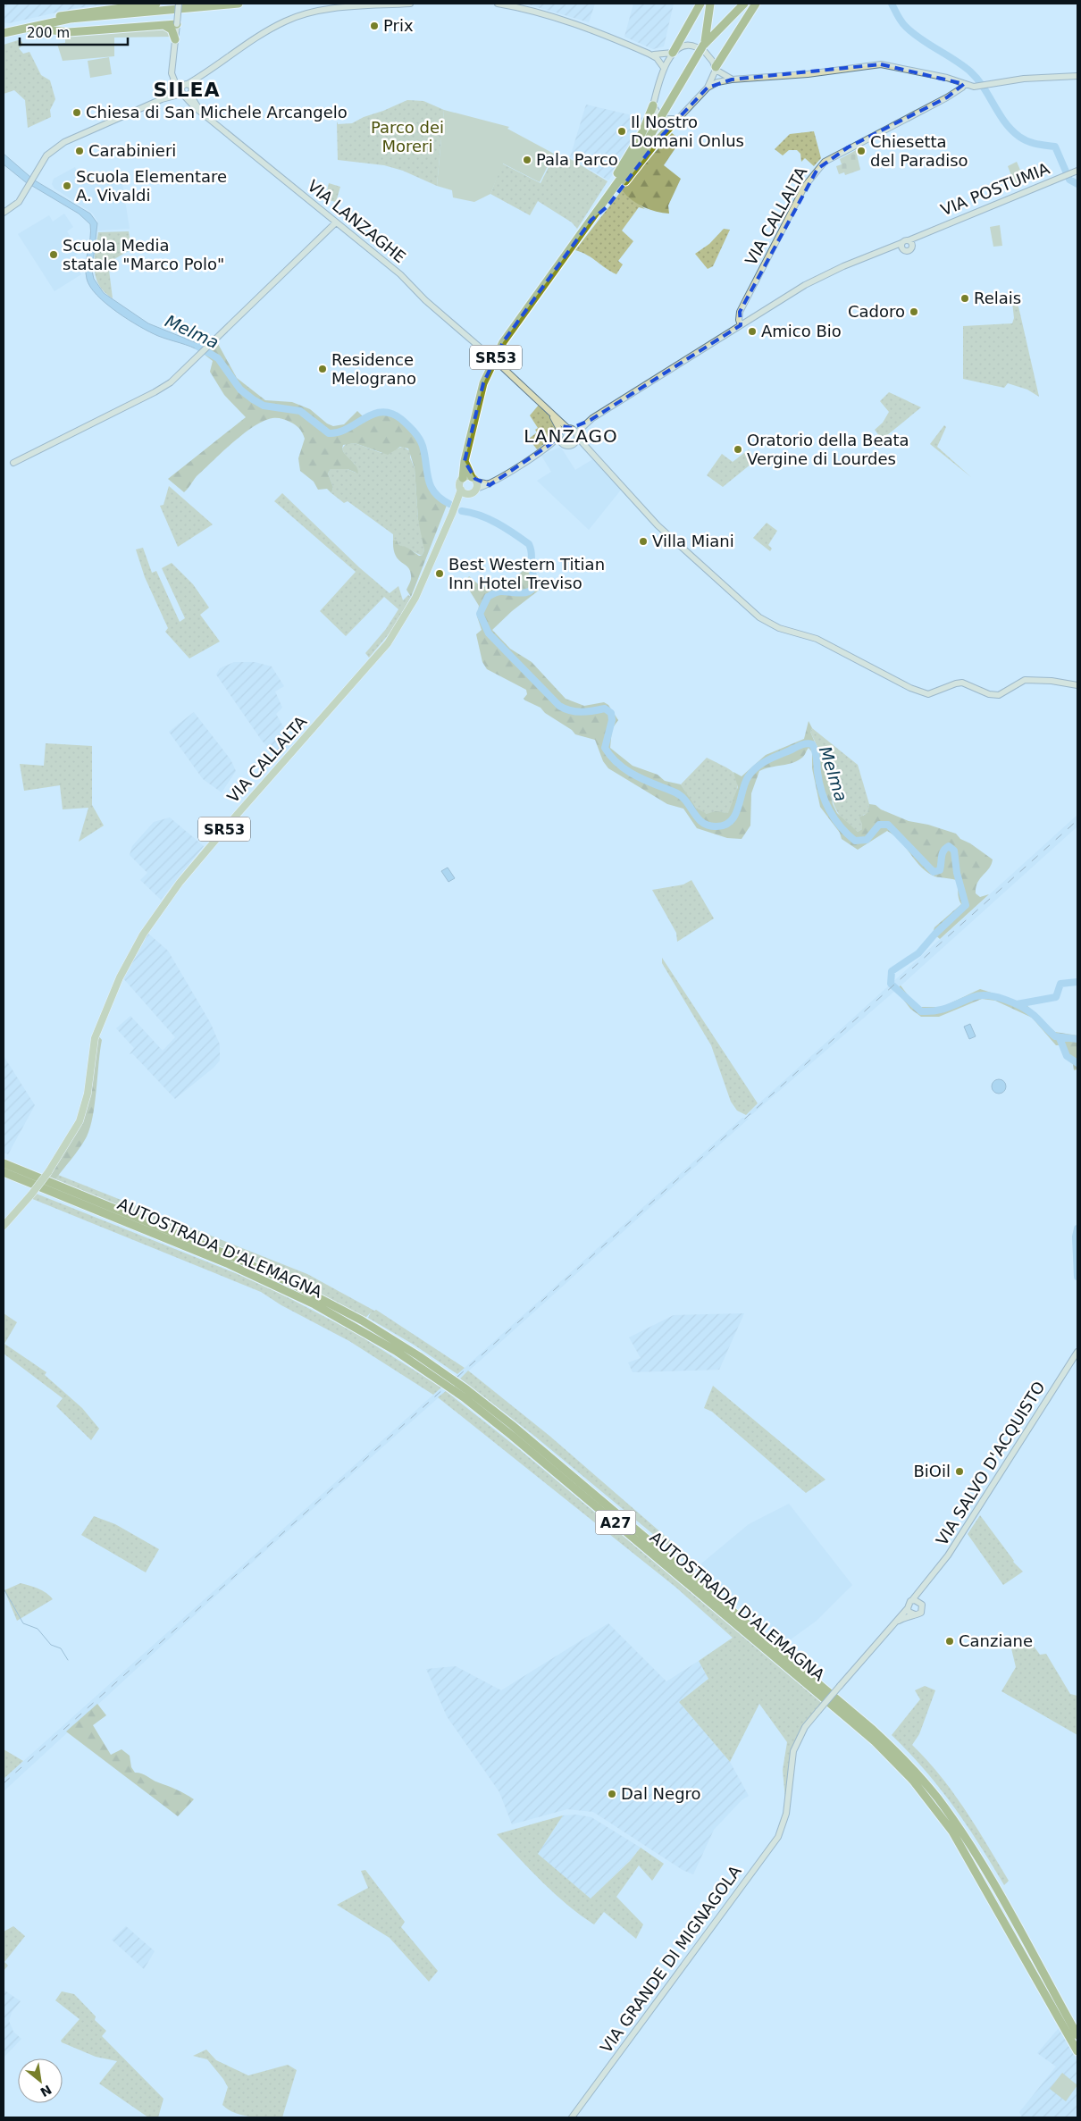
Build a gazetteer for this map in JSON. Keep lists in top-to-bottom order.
{
  "streets": {
    "highway": ["SR53", "AUTOSTRADA D'ALEMAGNA", "A27"],
    "main road": ["VIA CALLALTA"],
    "street": [
      "VIA POSTUMIA",
      "VIA LANZAGHE",
      "VIA SALVO D'ACQUISTO",
      "VIA GRANDE DI MIGNAGOLA"
    ]
  },
  "crossings": [
    ["VIA POSTUMIA", "VIA CALLALTA"],
    ["VIA CALLALTA", "SR53"],
    ["VIA SALVO D'ACQUISTO", "VIA GRANDE DI MIGNAGOLA"]
  ],
  "districts": ["SILEA", "LANZAGO"],
  "water": ["Melma"],
  "parks": ["Parco dei Moreri"],
  "places": [
    "Prix",
    "Chiesa di San Michele Arcangelo",
    "Il Nostro Domani Onlus",
    "Carabinieri",
    "Chiesetta del Paradiso",
    "Pala Parco",
    "Scuola Elementare A. Vivaldi",
    "Scuola Media statale \"Marco Polo\"",
    "Relais",
    "Cadoro",
    "Amico Bio",
    "Residence Melograno",
    "Oratorio della Beata Vergine di Lourdes",
    "Villa Miani",
    "Best Western Titian Inn Hotel Treviso",
    "BiOil",
    "Canziane",
    "Dal Negro"
  ],
  "scale_bar": "200 m",
  "north": "bottom right"
}
